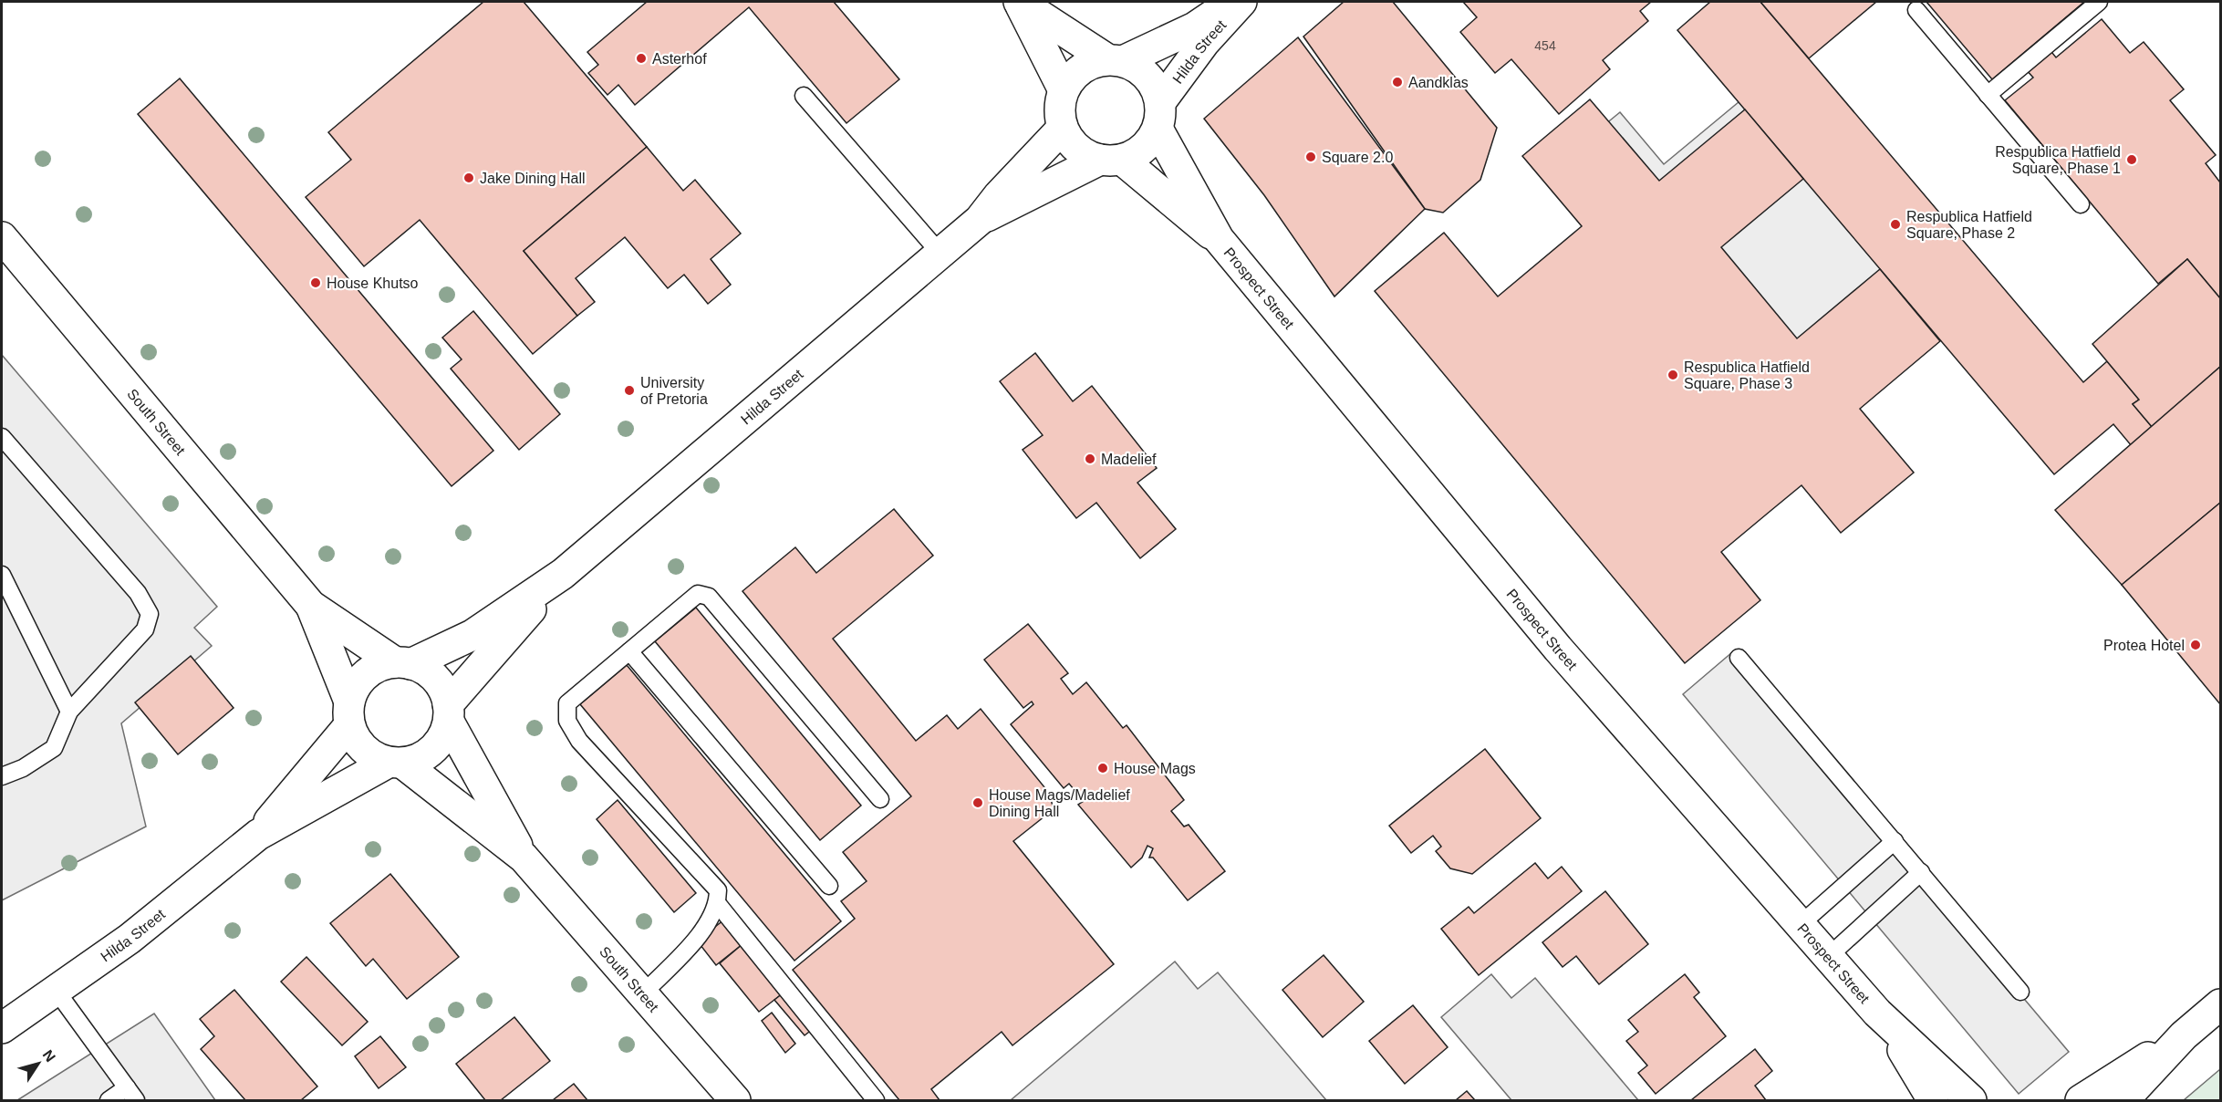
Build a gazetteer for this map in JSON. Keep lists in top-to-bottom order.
{
  "streets": {
    "street": ["Hilda Street", "Prospect Street", "South Street"]
  },
  "crossings": [
    ["Hilda Street", "Prospect Street"],
    ["Hilda Street", "South Street"]
  ],
  "places": [
    "Asterhof",
    "Aandklas",
    "Square 2.0",
    "Respublica Hatfield Square, Phase 1",
    "Jake Dining Hall",
    "Respublica Hatfield Square, Phase 2",
    "House Khutso",
    "Respublica Hatfield Square, Phase 3",
    "University of Pretoria",
    "Madelief",
    "Protea Hotel",
    "House Mags",
    "House Mags/Madelief Dining Hall"
  ],
  "house_numbers": ["454"],
  "north": "top right"
}
